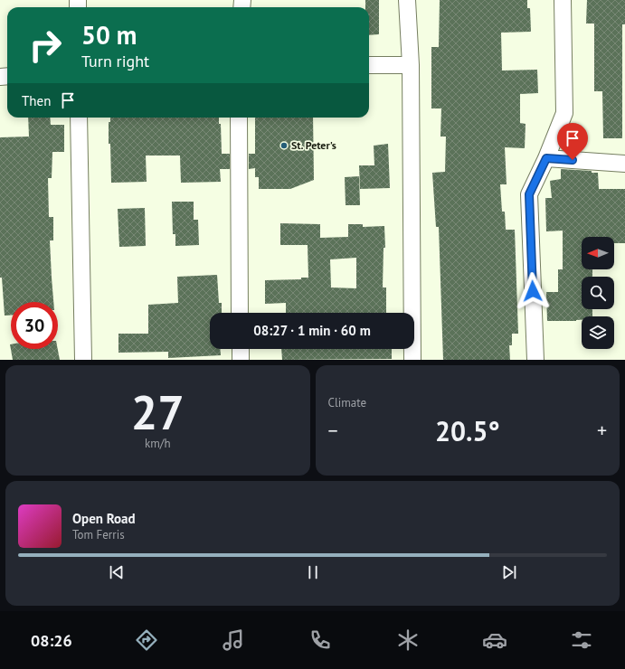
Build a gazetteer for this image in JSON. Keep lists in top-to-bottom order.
{
  "places": ["St. Peter's"],
  "north": "left",
  "page": {
    "turn": ["50 m", "Turn right"],
    "then": "Then",
    "limit": "30",
    "trip": "08:27 · 1 min · 60 m",
    "tile": [
      ["27", "km/h"],
      "Climate"
    ],
    "heat": ["−", "20.5°", "+"],
    "song": ["Open Road", "Tom Ferris"],
    "tabs": "08:26"
  }
}
